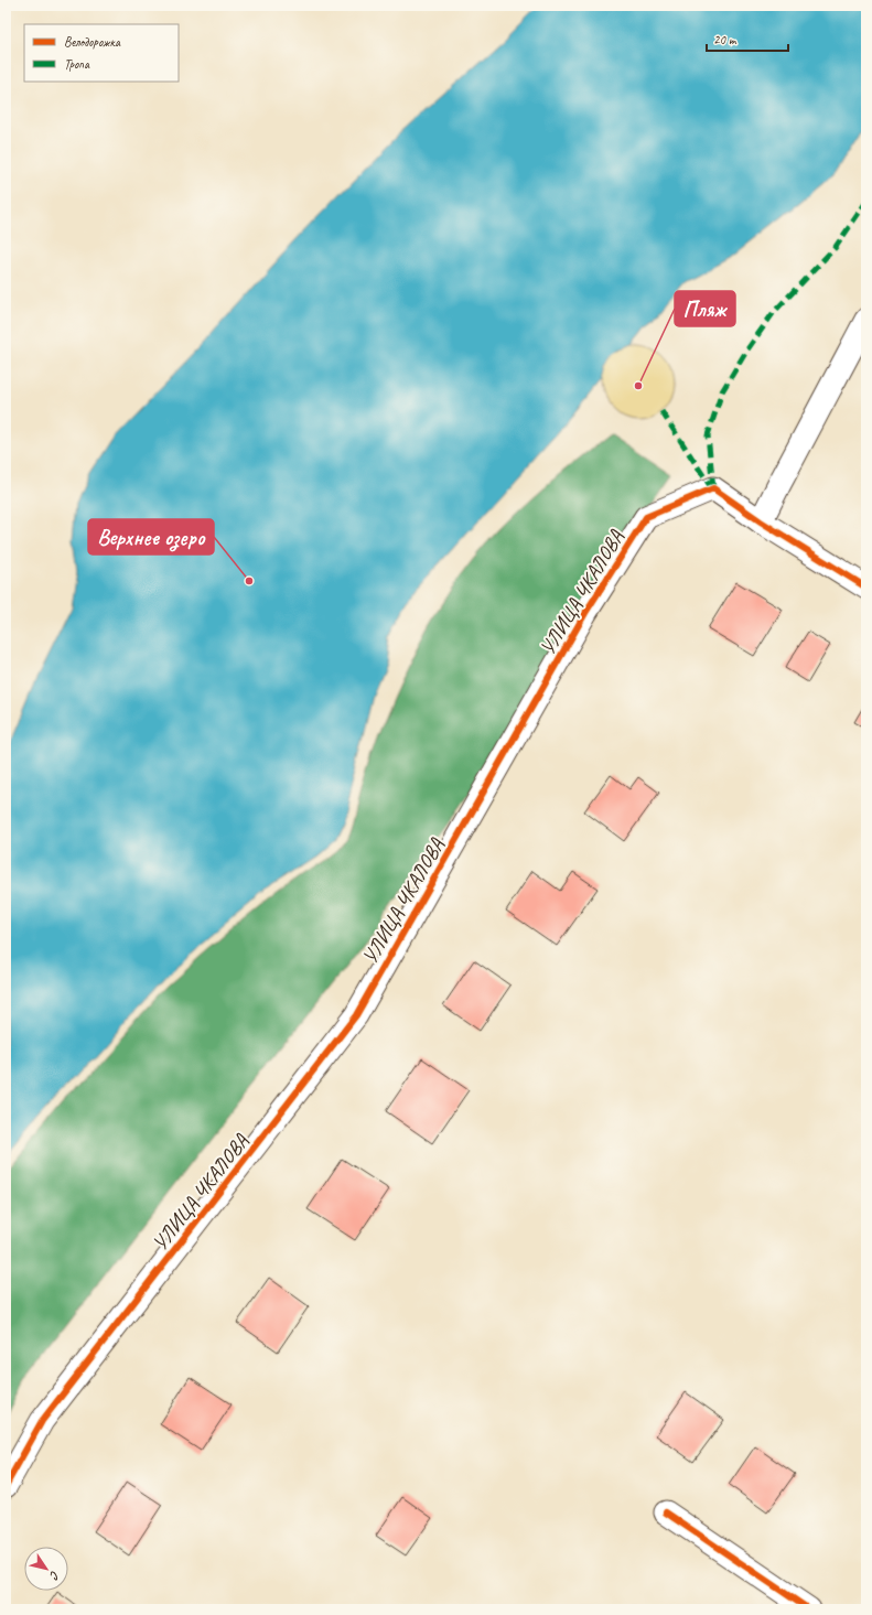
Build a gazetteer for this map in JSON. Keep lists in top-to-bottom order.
{
  "streets": {
    "street": ["УЛИЦА ЧКАЛОВА"]
  },
  "places": ["Пляж", "Верхнее озеро"],
  "legend": ["Велодорожка", "Тропа"],
  "scale_bar": "20 m",
  "north": "bottom right"
}
